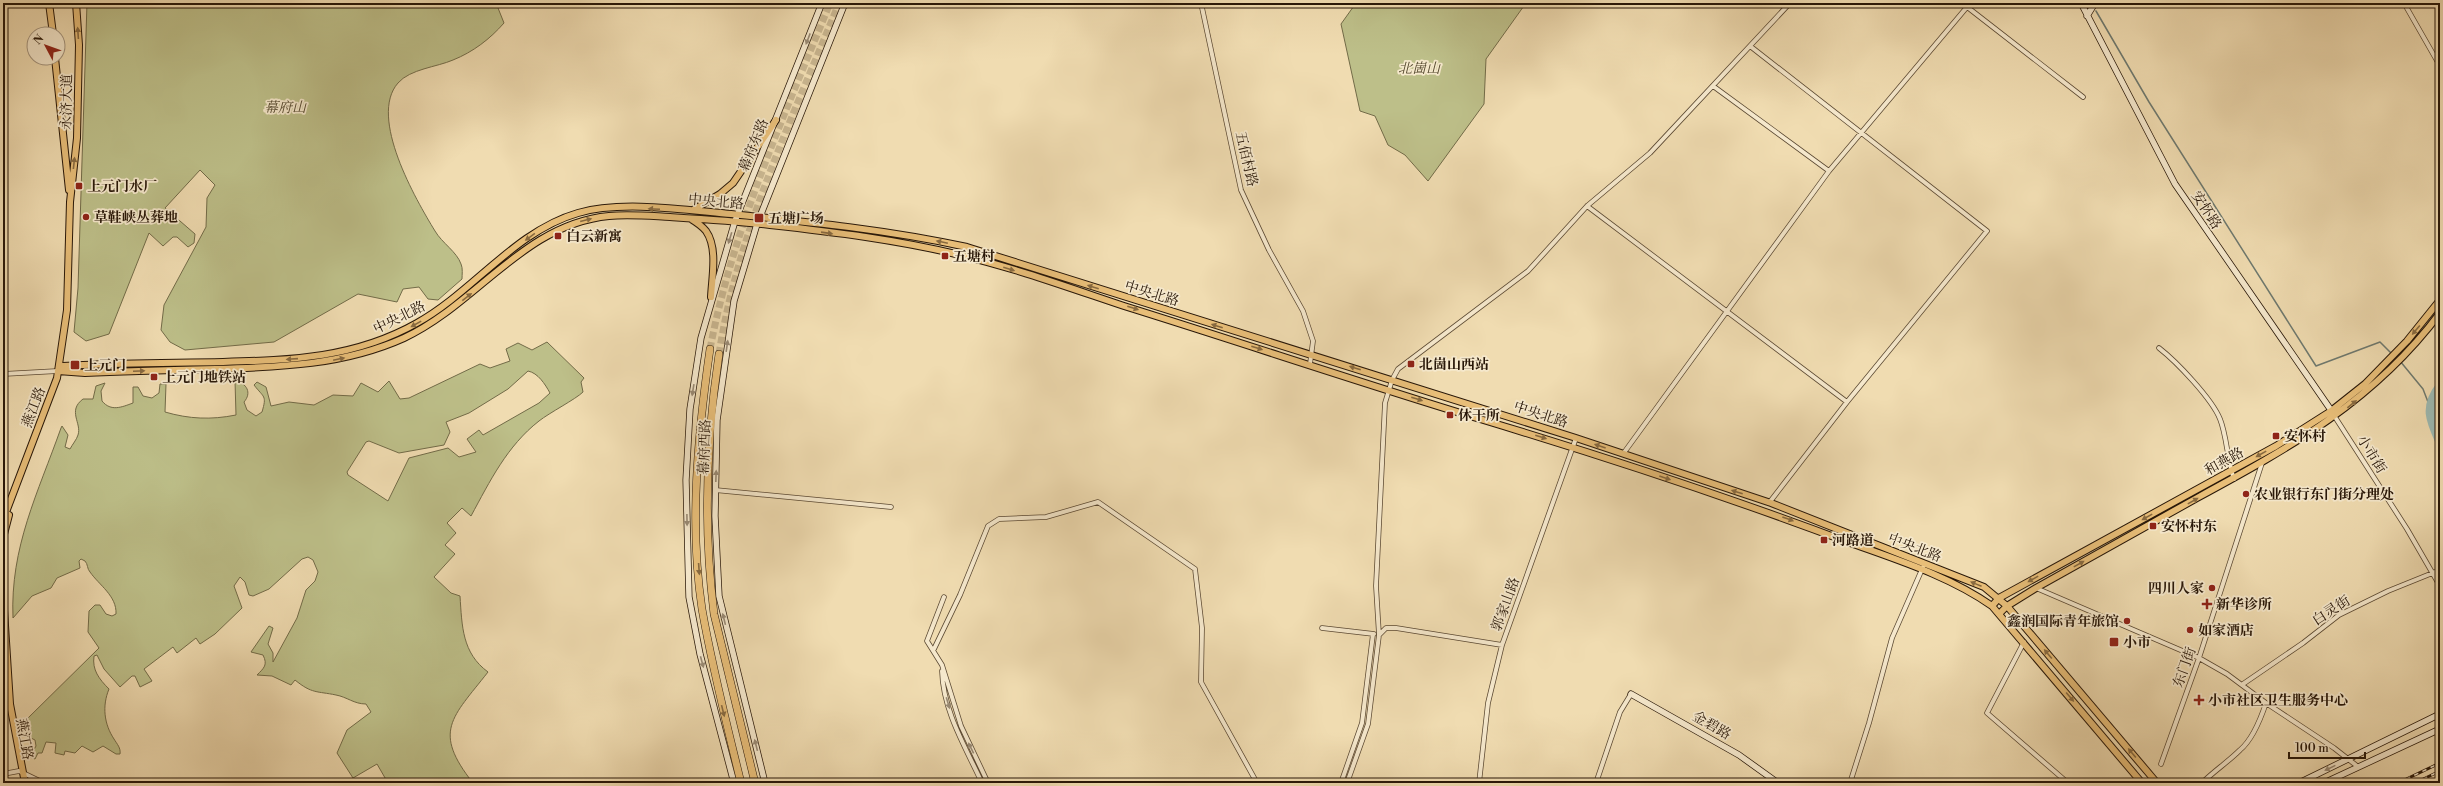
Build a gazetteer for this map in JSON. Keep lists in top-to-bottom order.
{
  "streets": {
    "highway": ["幕府西路"],
    "main road": [
      "永济大道",
      "幕府东路",
      "中央北路",
      "安怀路",
      "燕江路",
      "和燕路",
      "金碧路"
    ],
    "street": [
      "五佰村路",
      "小市街",
      "郭家山路",
      "白灵街",
      "东门街"
    ]
  },
  "crossings": [
    ["永济大道", "中央北路"],
    ["永济大道", "燕江路"],
    ["幕府东路", "中央北路"],
    ["幕府东路", "幕府西路"],
    ["五佰村路", "中央北路"],
    ["中央北路", "燕江路"],
    ["中央北路", "幕府西路"],
    ["中央北路", "和燕路"],
    ["中央北路", "郭家山路"],
    ["安怀路", "小市街"],
    ["安怀路", "和燕路"],
    ["小市街", "和燕路"],
    ["小市街", "白灵街"],
    ["和燕路", "东门街"]
  ],
  "one_way": ["幕府东路"],
  "parks": ["北崮山", "幕府山"],
  "places": {
    "transit": [
      "上元门水厂",
      "五塘广场",
      "白云新寓",
      "五塘村",
      "北崮山西站",
      "上元门",
      "上元门地铁站",
      "休干所",
      "安怀村",
      "安怀村东",
      "河路道",
      "小市"
    ],
    "other": [
      "草鞋峡丛葬地",
      "农业银行东门街分理处",
      "四川人家",
      "鑫润国际青年旅馆",
      "如家酒店"
    ],
    "health": ["新华诊所", "小市社区卫生服务中心"]
  },
  "scale_bar": "100 m",
  "north": "top left"
}
